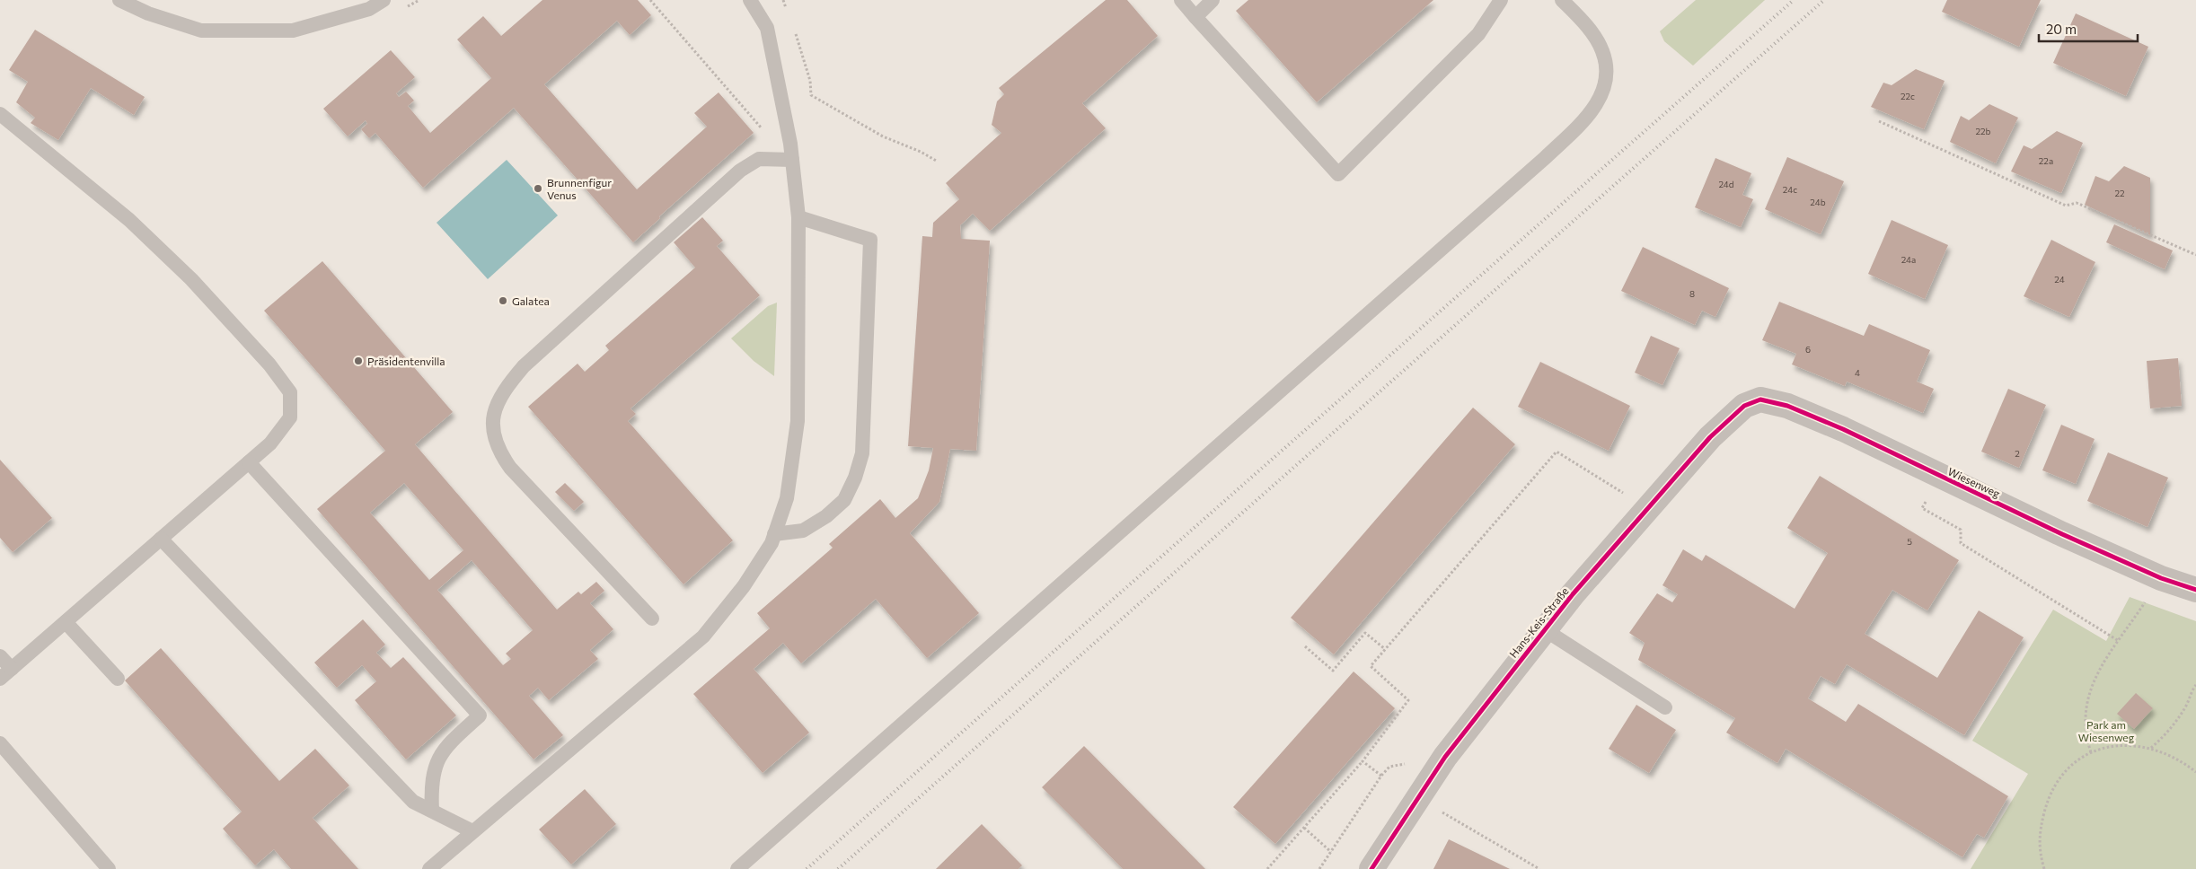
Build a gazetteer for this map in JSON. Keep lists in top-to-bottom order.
{
  "streets": {
    "street": ["Wiesenweg", "Hans-Keis-Straße"]
  },
  "crossings": [
    ["Wiesenweg", "Hans-Keis-Straße"]
  ],
  "parks": ["Park am Wiesenweg"],
  "places": ["Brunnenfigur Venus", "Galatea", "Präsidentenvilla"],
  "house_numbers": [
    "22c",
    "22b",
    "22a",
    "24d",
    "24c",
    "22",
    "24b",
    "24a",
    "24",
    "8",
    "6",
    "4",
    "2",
    "5"
  ],
  "scale_bar": "20 m"
}
